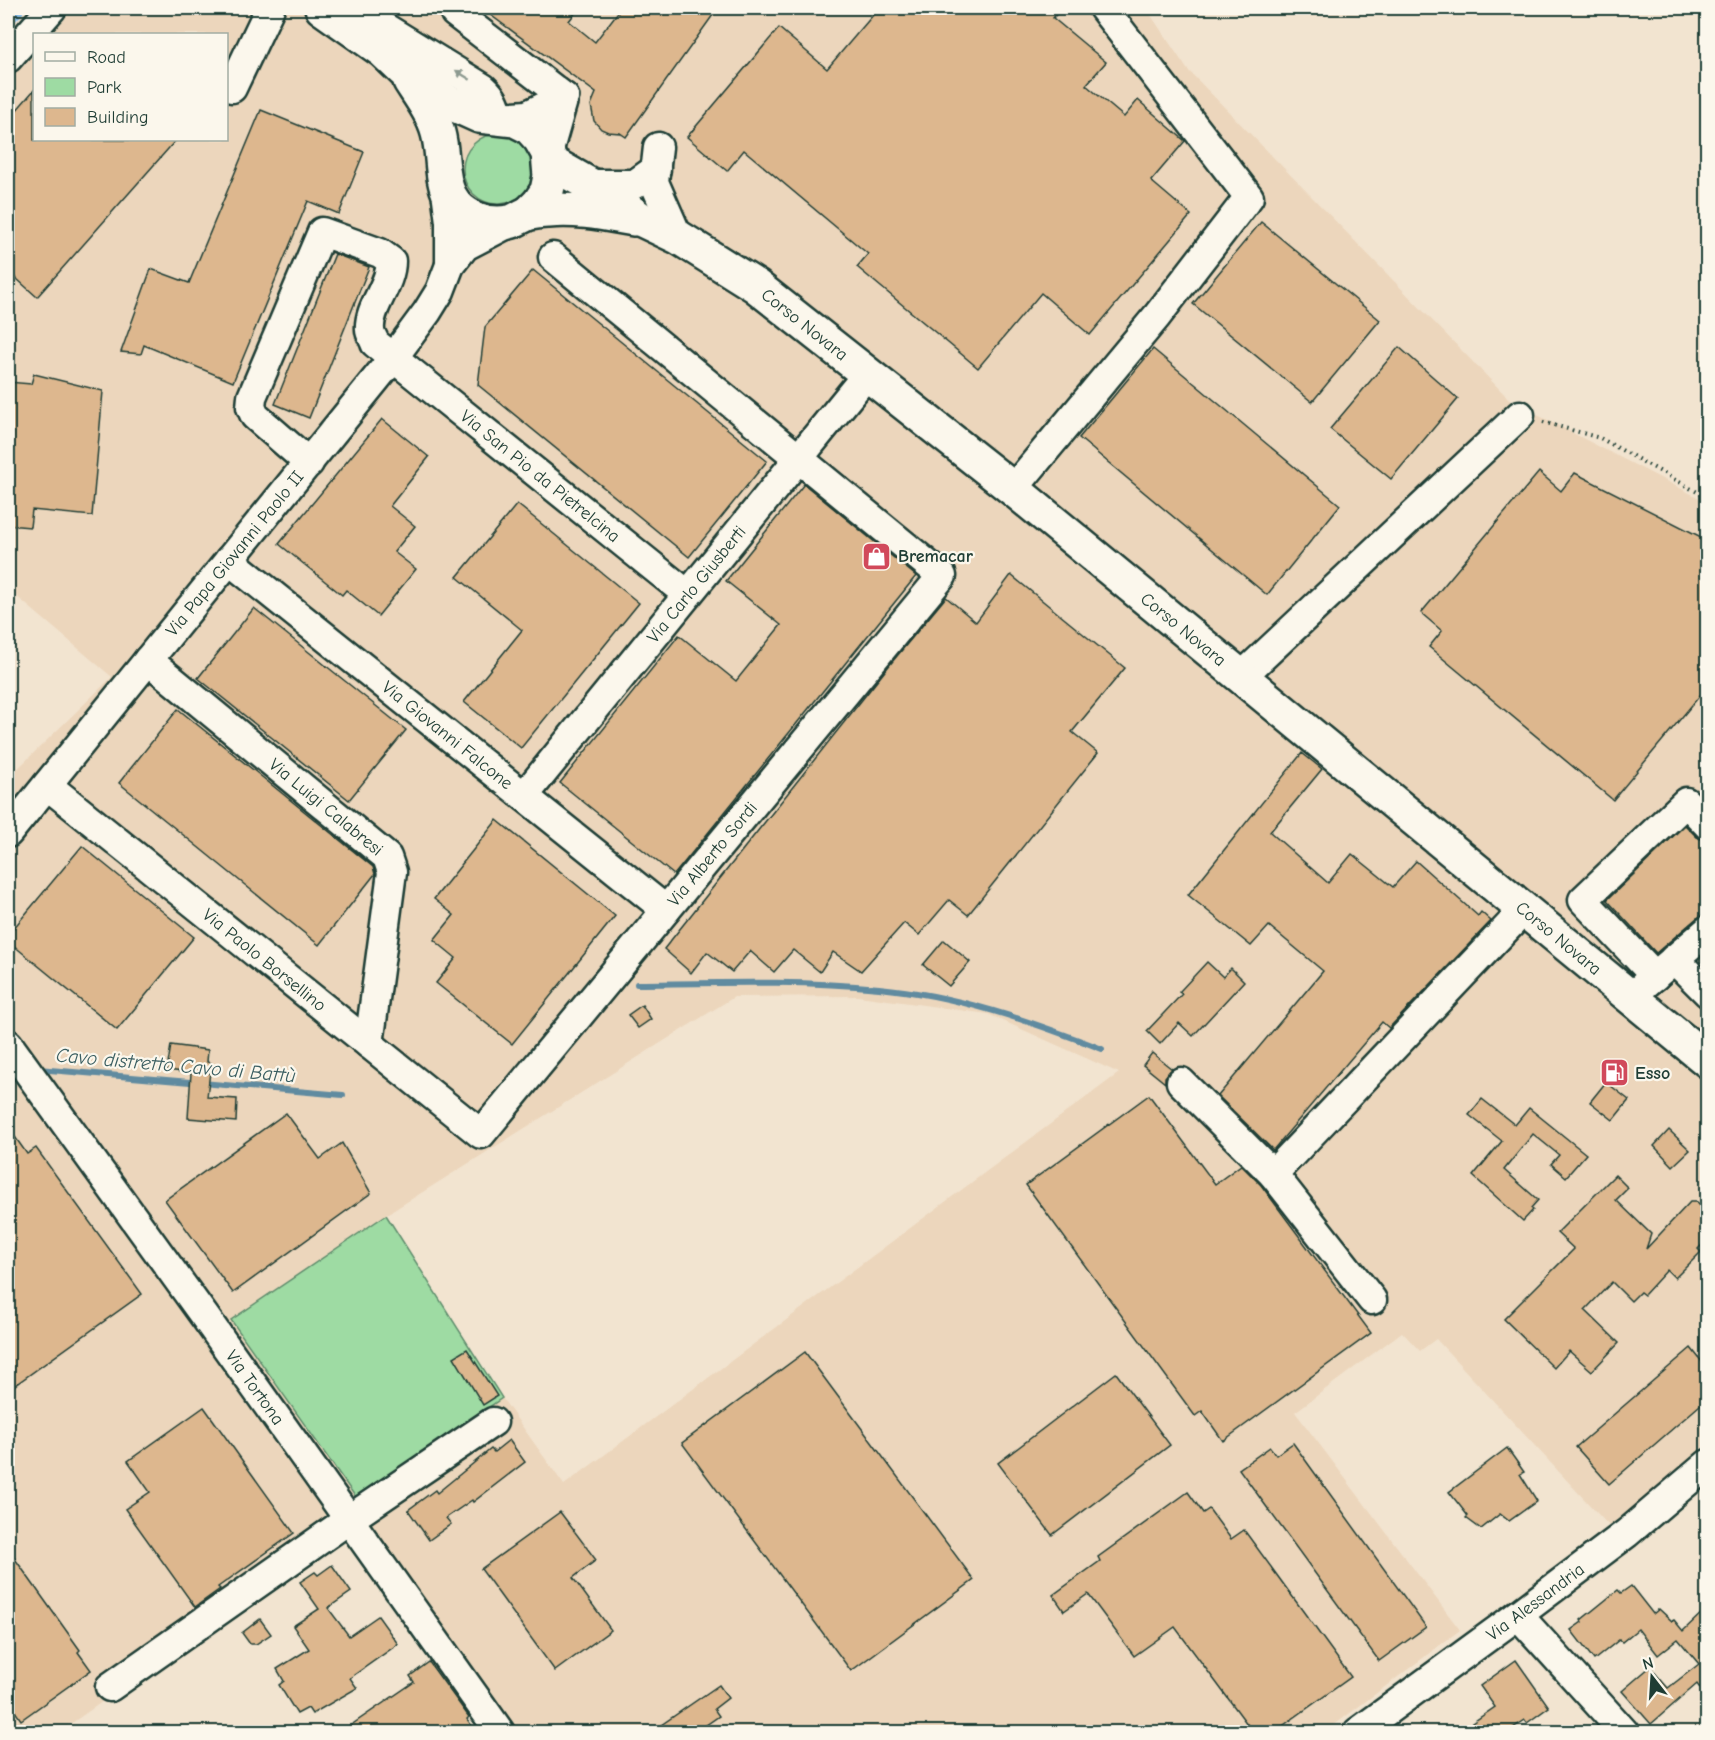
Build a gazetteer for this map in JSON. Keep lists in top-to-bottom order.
{
  "streets": {
    "main road": ["Corso Novara"],
    "street": [
      "Via San Pio da Pietrelcina",
      "Via Papa Giovanni Paolo II",
      "Via Carlo Giusberti",
      "Via Giovanni Falcone",
      "Via Luigi Calabresi",
      "Via Alberto Sordi",
      "Via Paolo Borsellino",
      "Via Tortona",
      "Via Alessandria"
    ]
  },
  "crossings": [
    ["Corso Novara", "Via Papa Giovanni Paolo II"],
    ["Corso Novara", "Via Carlo Giusberti"],
    ["Via San Pio da Pietrelcina", "Via Papa Giovanni Paolo II"],
    ["Via San Pio da Pietrelcina", "Via Carlo Giusberti"],
    ["Via Papa Giovanni Paolo II", "Via Giovanni Falcone"],
    ["Via Papa Giovanni Paolo II", "Via Luigi Calabresi"],
    ["Via Papa Giovanni Paolo II", "Via Paolo Borsellino"],
    ["Via Carlo Giusberti", "Via Giovanni Falcone"],
    ["Via Carlo Giusberti", "Via Alberto Sordi"],
    ["Via Giovanni Falcone", "Via Alberto Sordi"],
    ["Via Luigi Calabresi", "Via Paolo Borsellino"],
    ["Via Alberto Sordi", "Via Paolo Borsellino"]
  ],
  "water": ["Cavo distretto Cavo di Battù"],
  "places": {
    "shop": ["Bremacar"],
    "fuel station": ["Esso"]
  },
  "legend": ["Road", "Park", "Building"],
  "north": "top"
}
